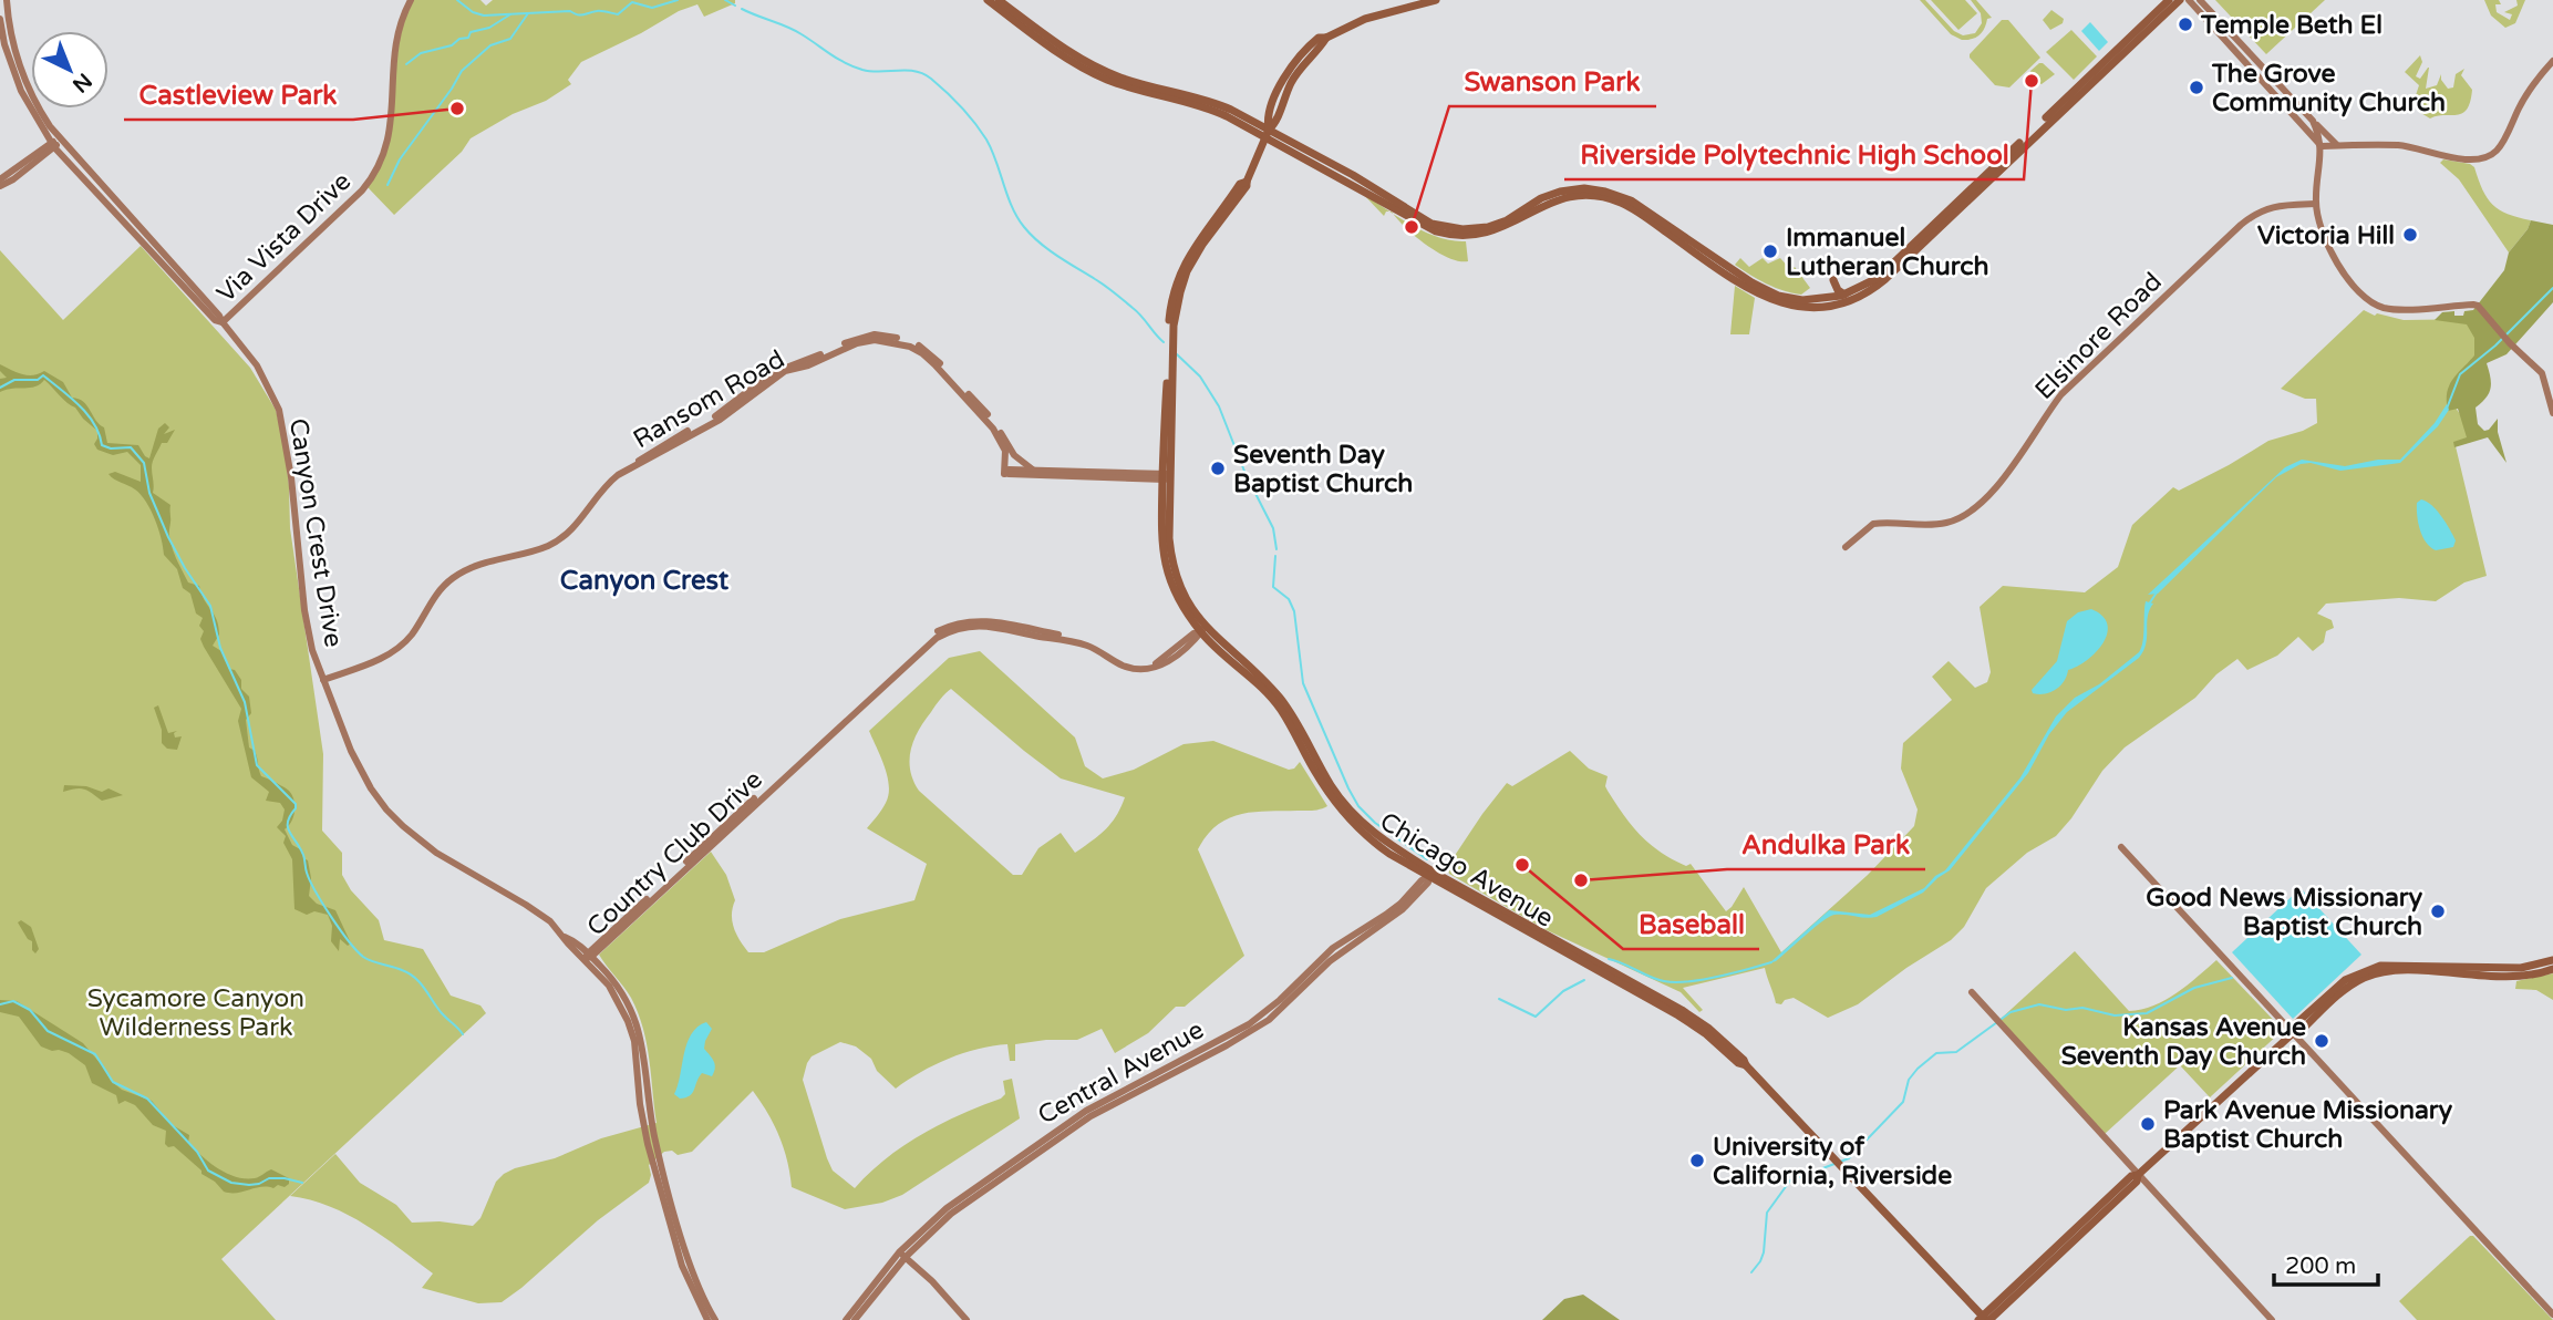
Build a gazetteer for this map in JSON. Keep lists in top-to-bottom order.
{
  "streets": {
    "main road": ["Chicago Avenue"],
    "street": [
      "Via Vista Drive",
      "Elsinore Road",
      "Ransom Road",
      "Canyon Crest Drive",
      "Country Club Drive",
      "Central Avenue"
    ]
  },
  "crossings": [
    ["Via Vista Drive", "Canyon Crest Drive"],
    ["Ransom Road", "Canyon Crest Drive"],
    ["Canyon Crest Drive", "Country Club Drive"],
    ["Country Club Drive", "Chicago Avenue"],
    ["Chicago Avenue", "Central Avenue"]
  ],
  "districts": ["Canyon Crest"],
  "parks": ["Sycamore Canyon Wilderness Park"],
  "places": [
    "Temple Beth El",
    "Riverside Polytechnic High School",
    "The Grove Community Church",
    "Castleview Park",
    "Swanson Park",
    "Victoria Hill",
    "Immanuel Lutheran Church",
    "Seventh Day Baptist Church",
    "Baseball",
    "Andulka Park",
    "Good News Missionary Baptist Church",
    "Kansas Avenue Seventh Day Church",
    "Park Avenue Missionary Baptist Church",
    "University of California, Riverside"
  ],
  "scale_bar": "200 m",
  "north": "bottom right"
}
